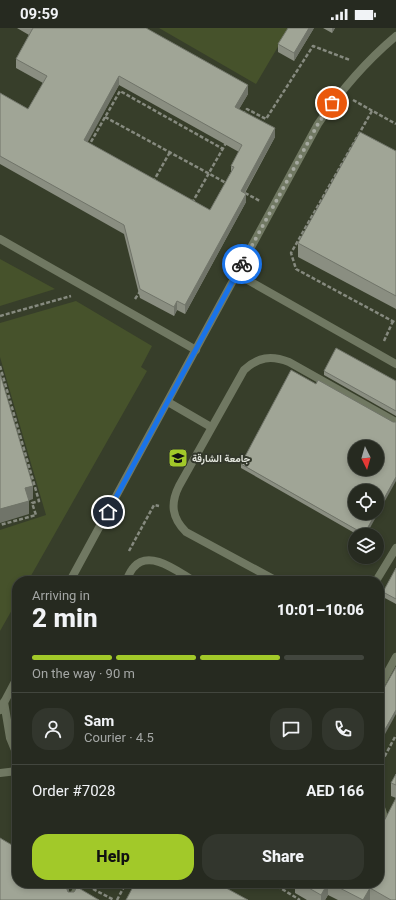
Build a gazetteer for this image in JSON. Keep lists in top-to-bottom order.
{
  "places": {
    "school or university": ["جامعة الشارقة"]
  },
  "north": "bottom",
  "page": {
    "status": "09:59",
    "heading": ["2 min", "Arriving in", "10:01–10:06"],
    "panel": [
      "Sam",
      "Courier · 4.5",
      "Order #7028",
      "AED 166"
    ],
    "bar": "On the way · 90 m",
    "buttons": ["Help", "Share"]
  }
}
